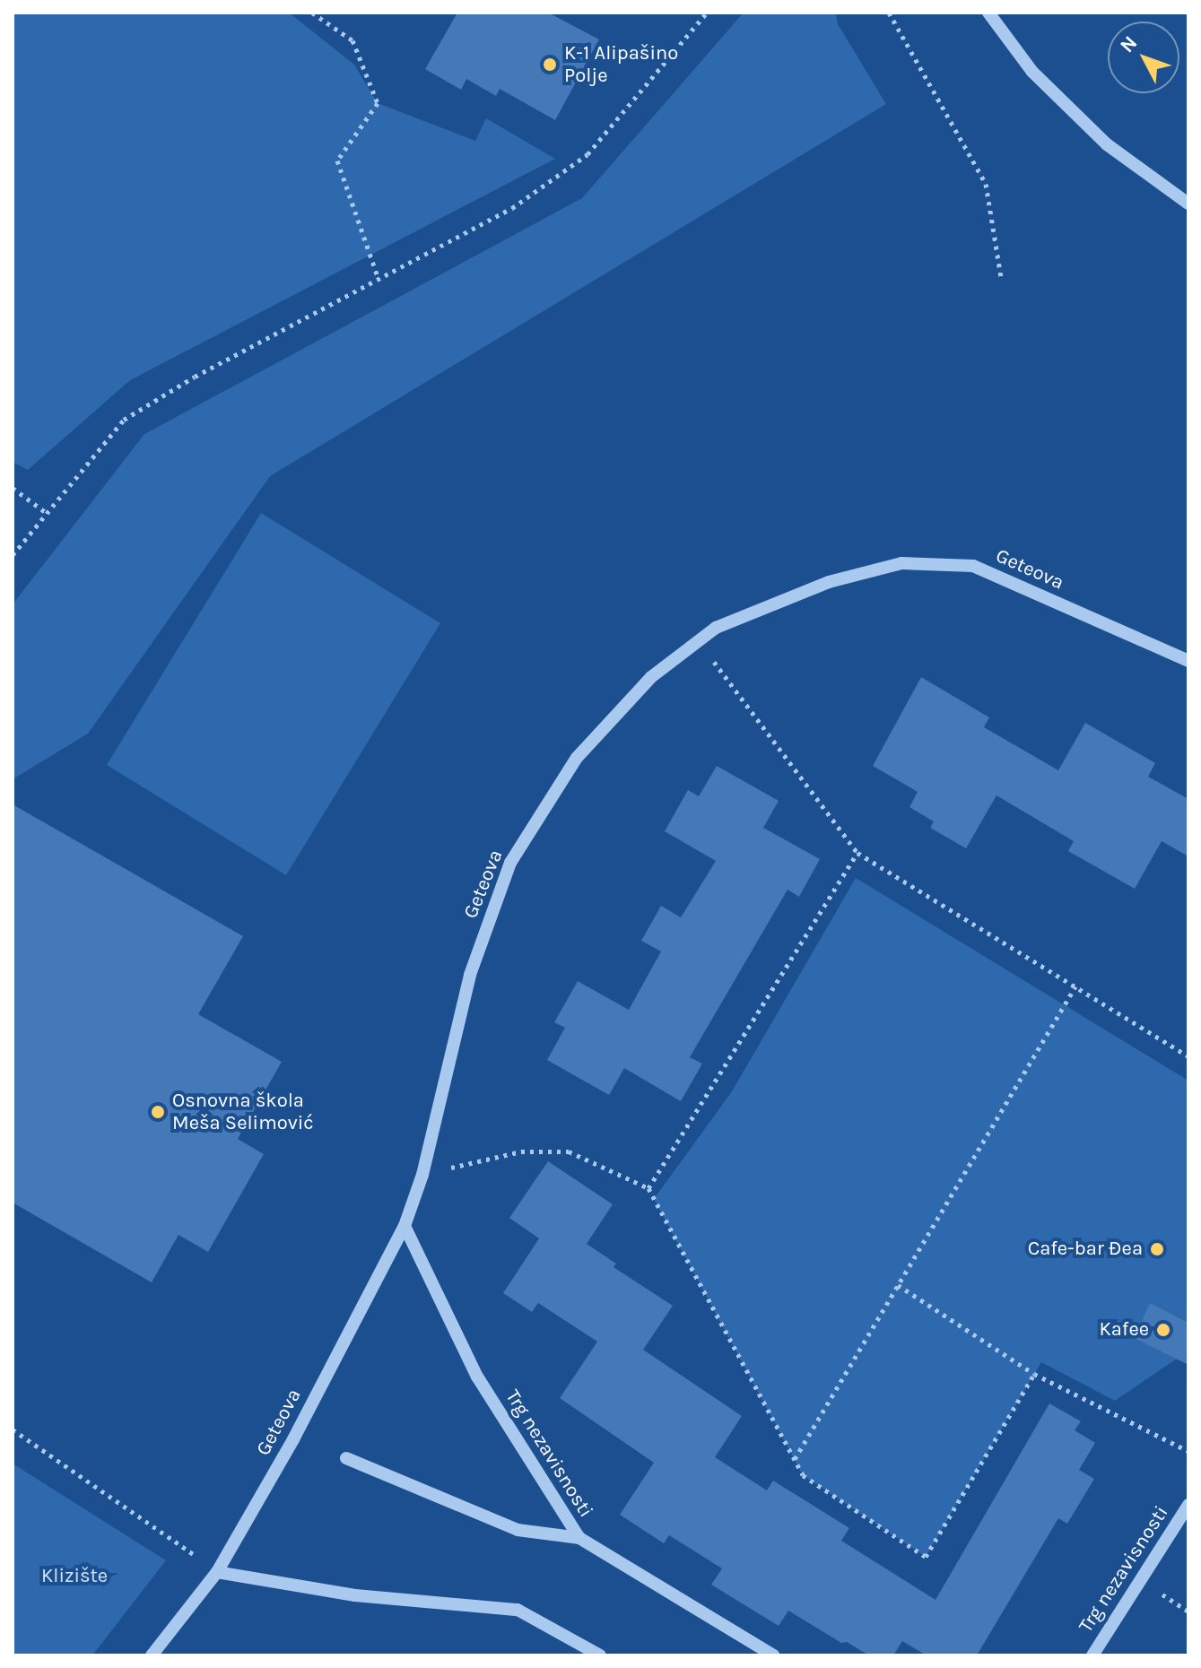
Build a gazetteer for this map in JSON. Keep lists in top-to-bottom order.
{
  "streets": {
    "street": ["Geteova", "Trg nezavisnosti"]
  },
  "crossings": [
    ["Geteova", "Trg nezavisnosti"]
  ],
  "parks": ["Klizište"],
  "places": [
    "K-1 Alipašino Polje",
    "Osnovna škola Meša Selimović",
    "Cafe-bar Đea",
    "Kafee"
  ],
  "north": "top left"
}
